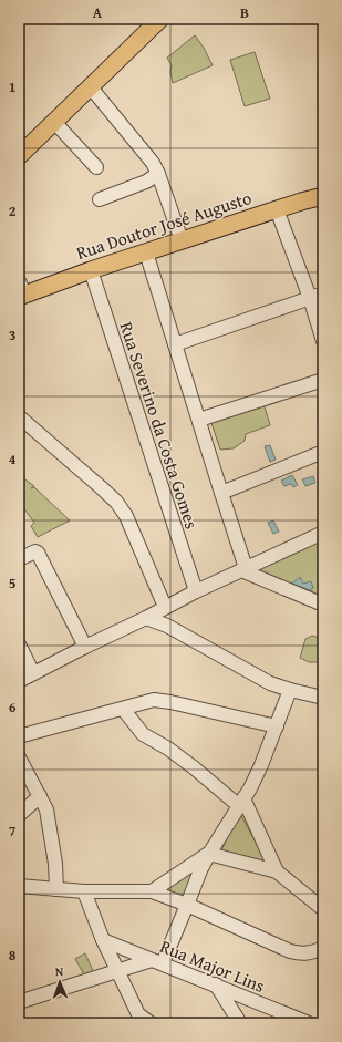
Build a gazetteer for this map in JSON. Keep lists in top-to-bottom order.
{
  "streets": {
    "main road": ["Rua Doutor José Augusto"],
    "street": ["Rua Severino da Costa Gomes", "Rua Major Lins"]
  },
  "crossings": [
    ["Rua Doutor José Augusto", "Rua Severino da Costa Gomes"]
  ],
  "north": "top",
  "grid": {
    "columns": ["A", "B"],
    "rows": [
      "1",
      "2",
      "3",
      "4",
      "5",
      "6",
      "7",
      "8"
    ]
  }
}
